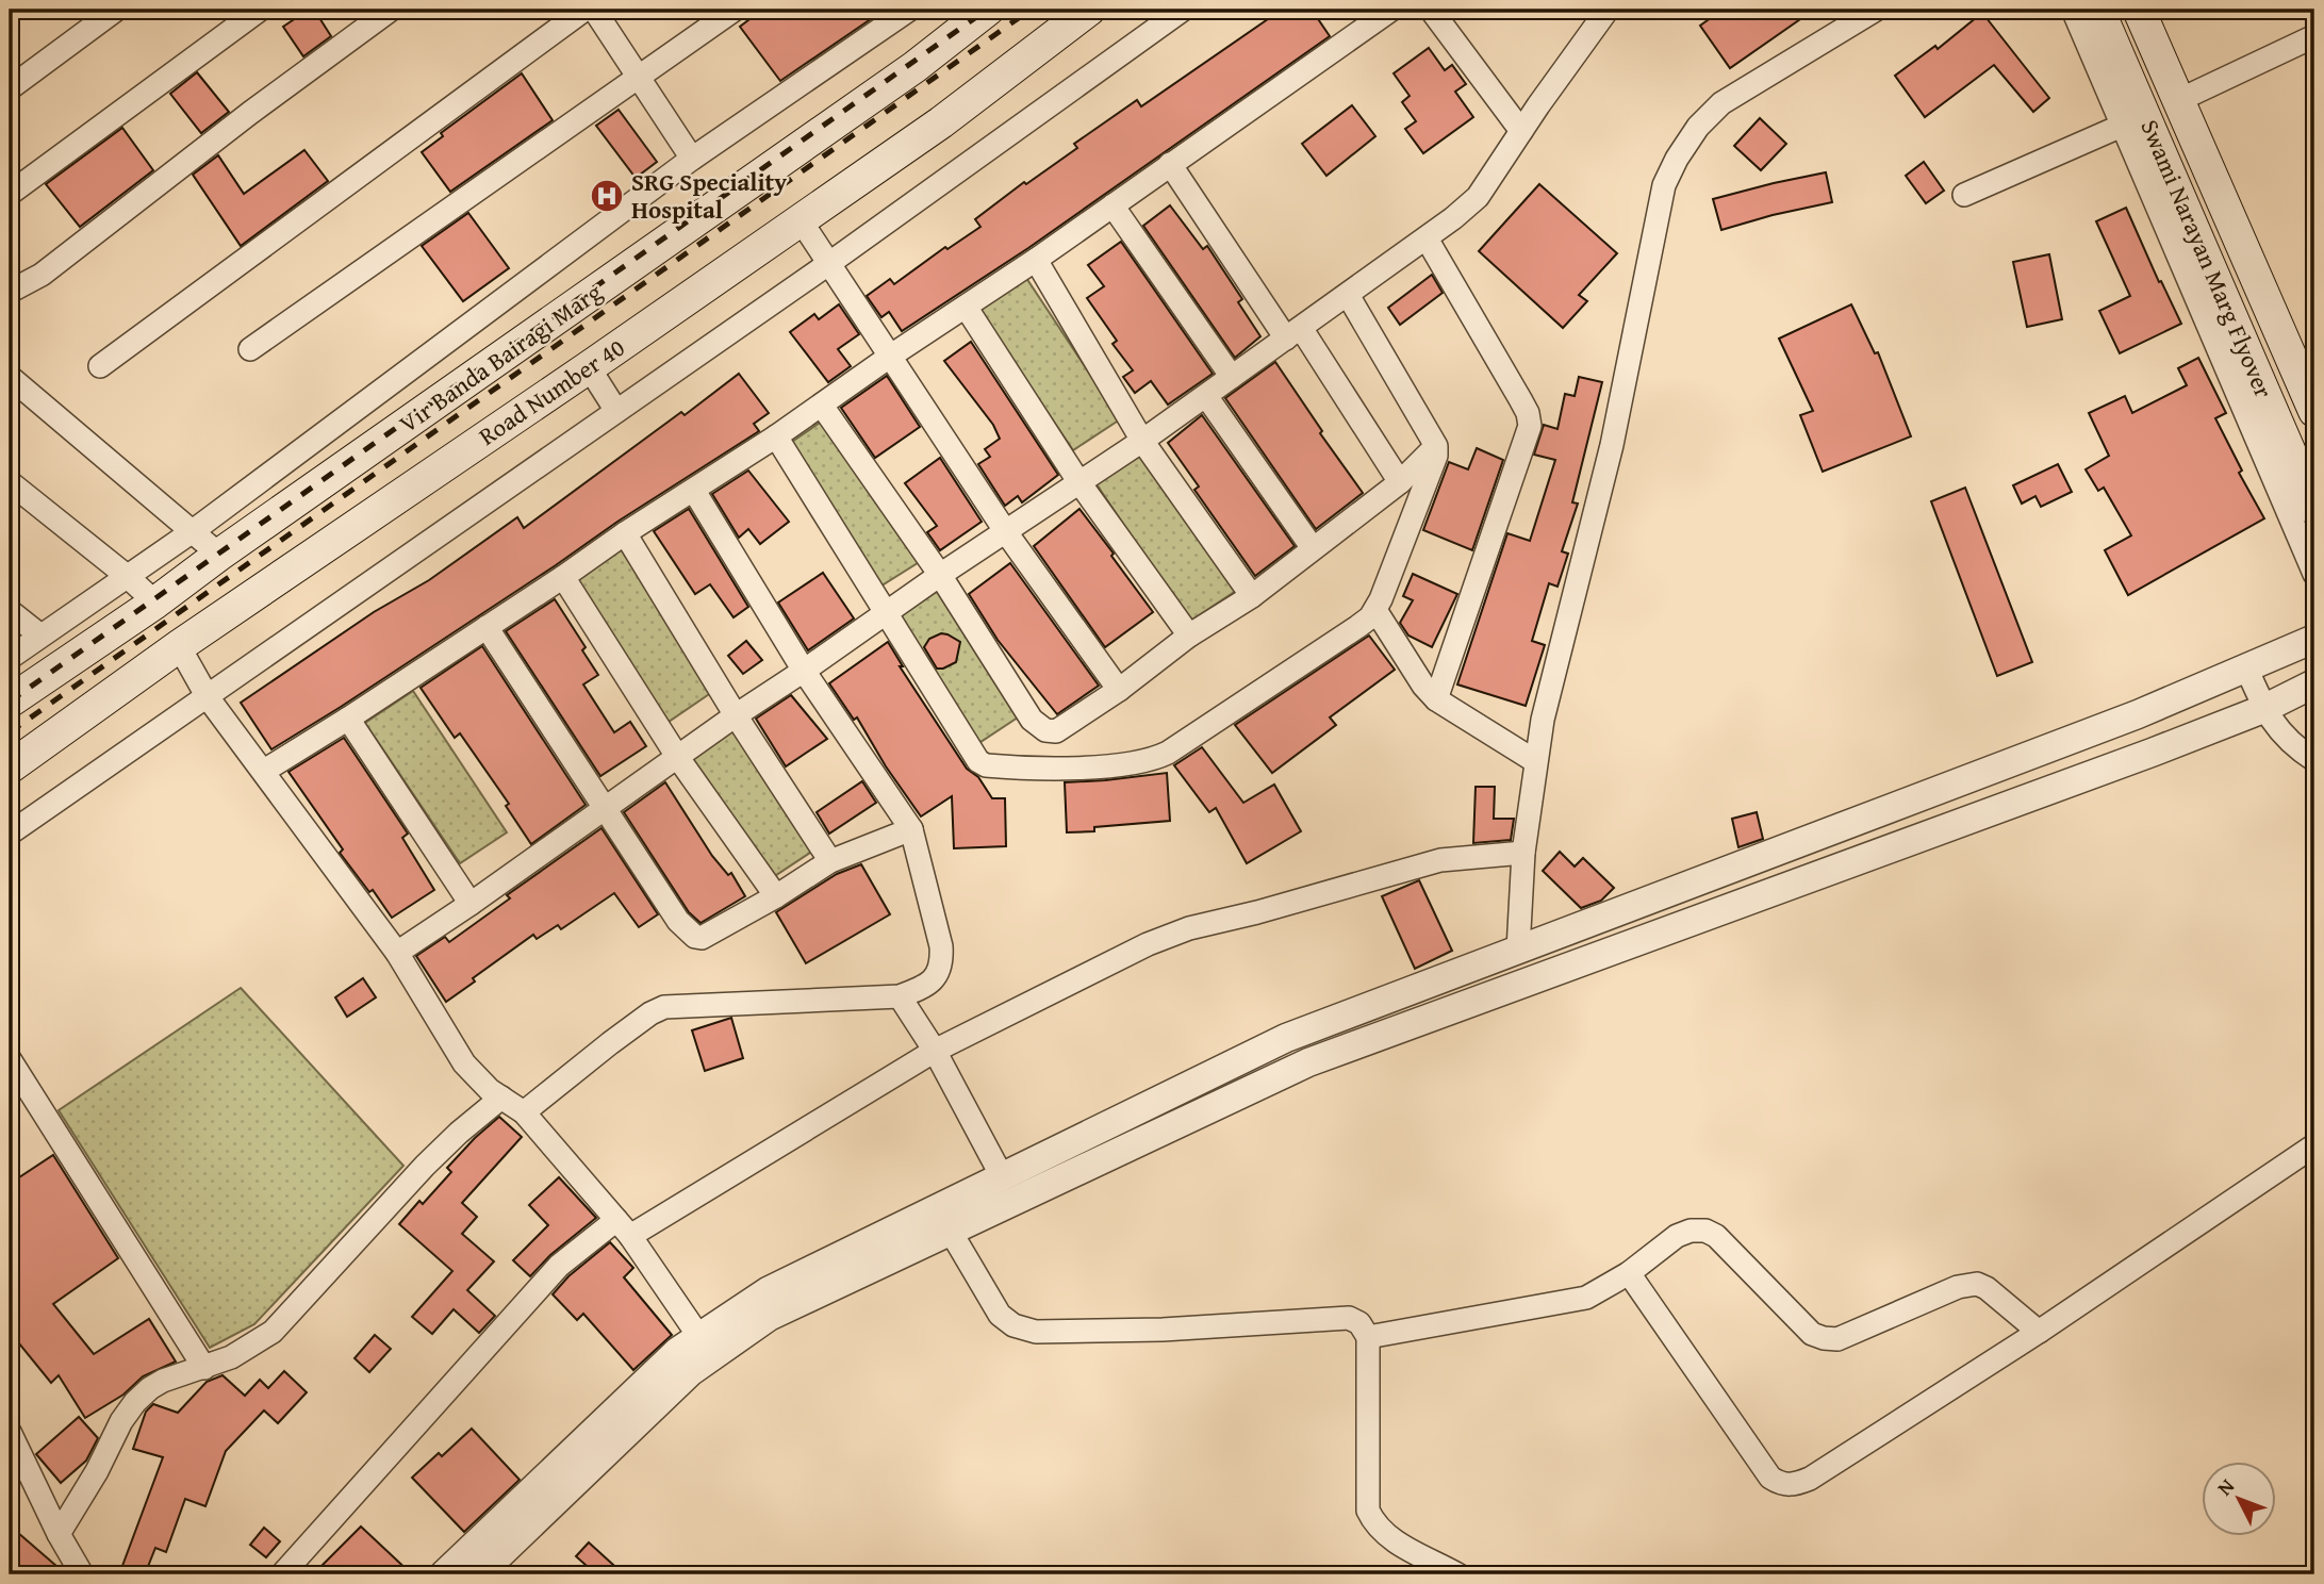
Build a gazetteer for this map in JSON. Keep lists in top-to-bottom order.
{
  "streets": {
    "main road": ["Swami Narayan Marg Flyover", "Vir Banda Bairagi Marg", "Road Number 40"]
  },
  "places": {
    "hospital": ["SRG Speciality Hospital"]
  },
  "north": "top left"
}
